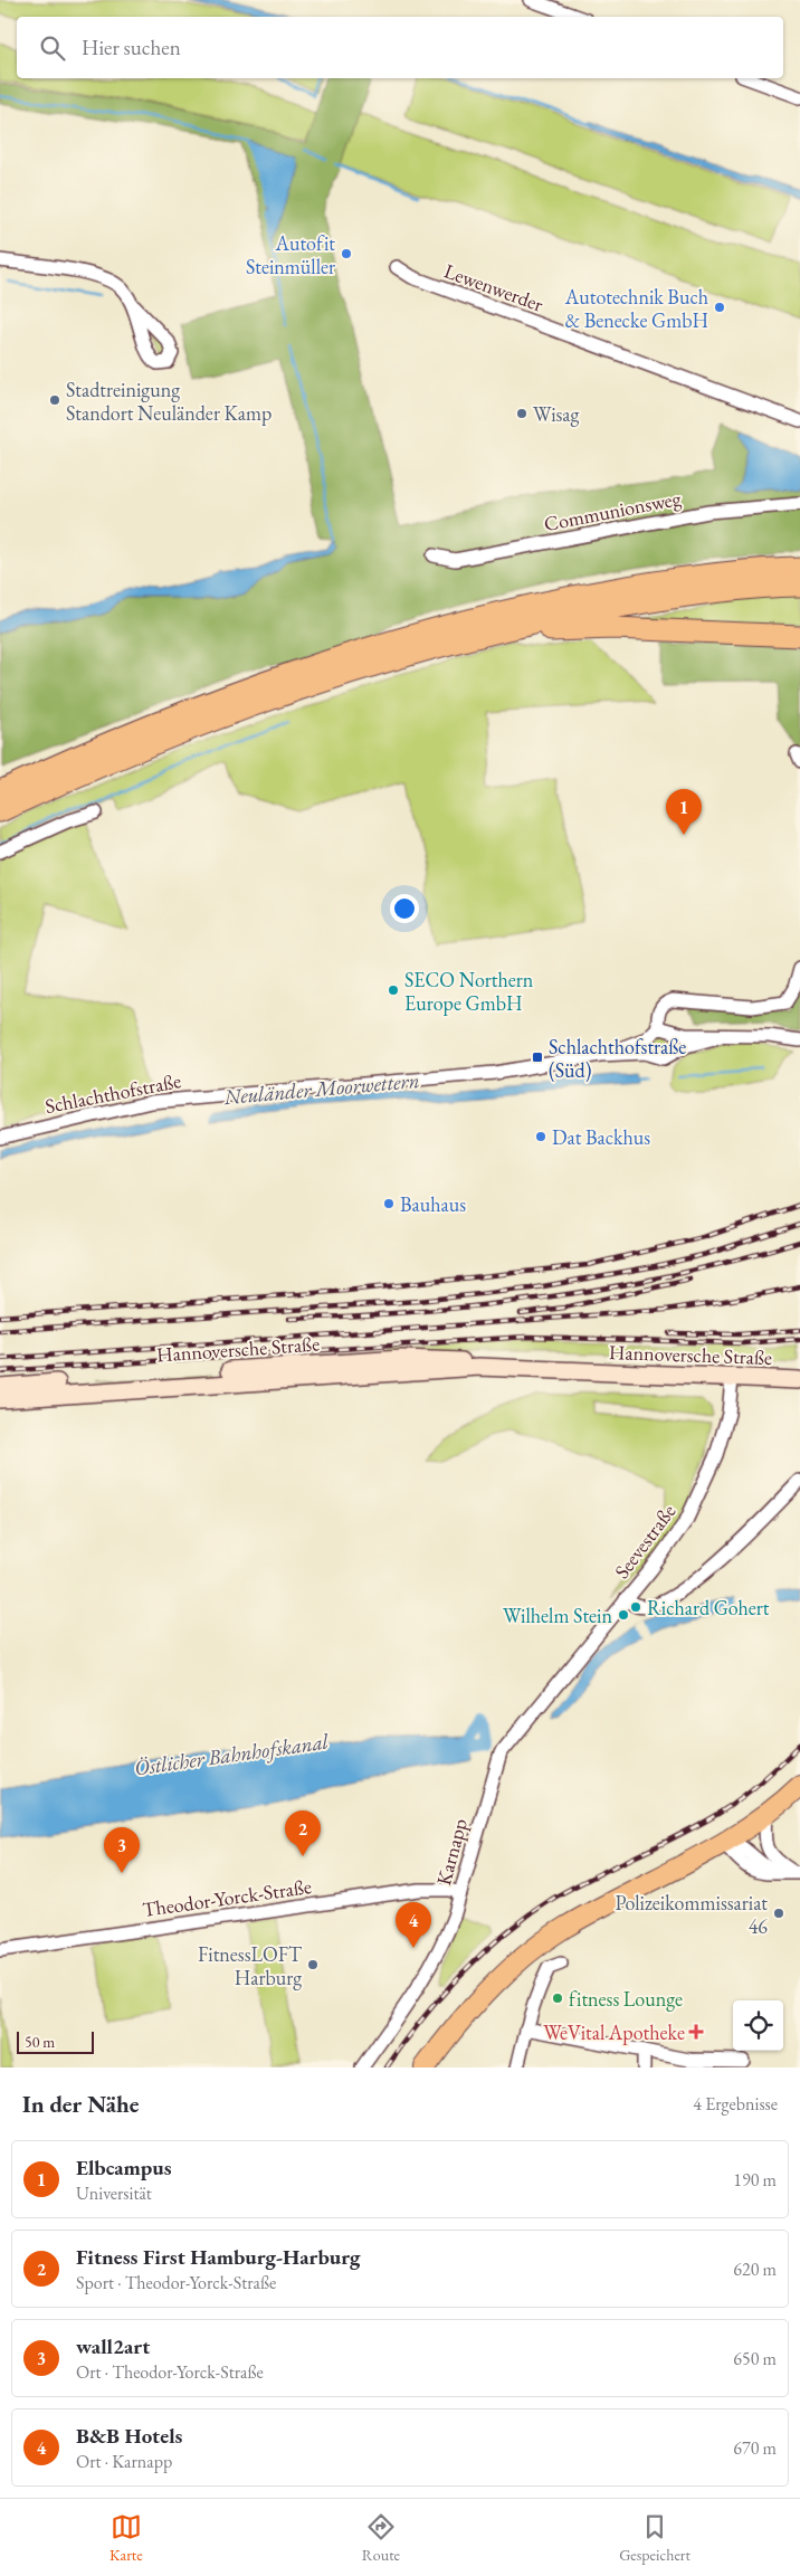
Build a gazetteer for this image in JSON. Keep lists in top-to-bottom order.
{
  "streets": {
    "main road": ["Hannoversche Straße"],
    "street": [
      "Lewenwerder",
      "Communionsweg",
      "Schlachthofstraße",
      "Seevestraße",
      "Karnapp",
      "Theodor-Yorck-Straße"
    ]
  },
  "crossings": [
    ["Hannoversche Straße", "Seevestraße"],
    ["Seevestraße", "Karnapp"],
    ["Karnapp", "Theodor-Yorck-Straße"]
  ],
  "water": ["Neuländer Moorwettern", "Östlicher Bahnhofskanal"],
  "places": {
    "other": [
      "Autofit Steinmüller",
      "Autotechnik Buch & Benecke GmbH",
      "Stadtreinigung Standort Neuländer Kamp",
      "Wisag",
      "SECO Northern Europe GmbH",
      "Dat Backhus",
      "Bauhaus",
      "Richard Gohert",
      "Wilhelm Stein",
      "Polizeikommissariat 46",
      "FitnessLOFT Harburg",
      "fitness Lounge"
    ],
    "transit": ["Schlachthofstraße (Süd)"],
    "health": ["WeVital Apotheke"]
  },
  "scale_bar": "50 m",
  "page": {
    "search": "Hier suchen",
    "pins": [
      "1",
      "2",
      "3",
      "4"
    ],
    "scale": "50 m",
    "heading": ["In der Nähe", "4 Ergebnisse"],
    "list": [
      {
        "mark": "1",
        "name": "Elbcampus",
        "note": "Universität",
        "value": "190 m"
      },
      {
        "mark": "2",
        "name": "Fitness First Hamburg-Harburg",
        "note": "Sport · Theodor-Yorck-Straße",
        "value": "620 m"
      },
      {
        "mark": "3",
        "name": "wall2art",
        "note": "Ort · Theodor-Yorck-Straße",
        "value": "650 m"
      },
      {
        "mark": "4",
        "name": "B&B Hotels",
        "note": "Ort · Karnapp",
        "value": "670 m"
      }
    ],
    "nav": ["Karte", "Route", "Gespeichert"]
  }
}
